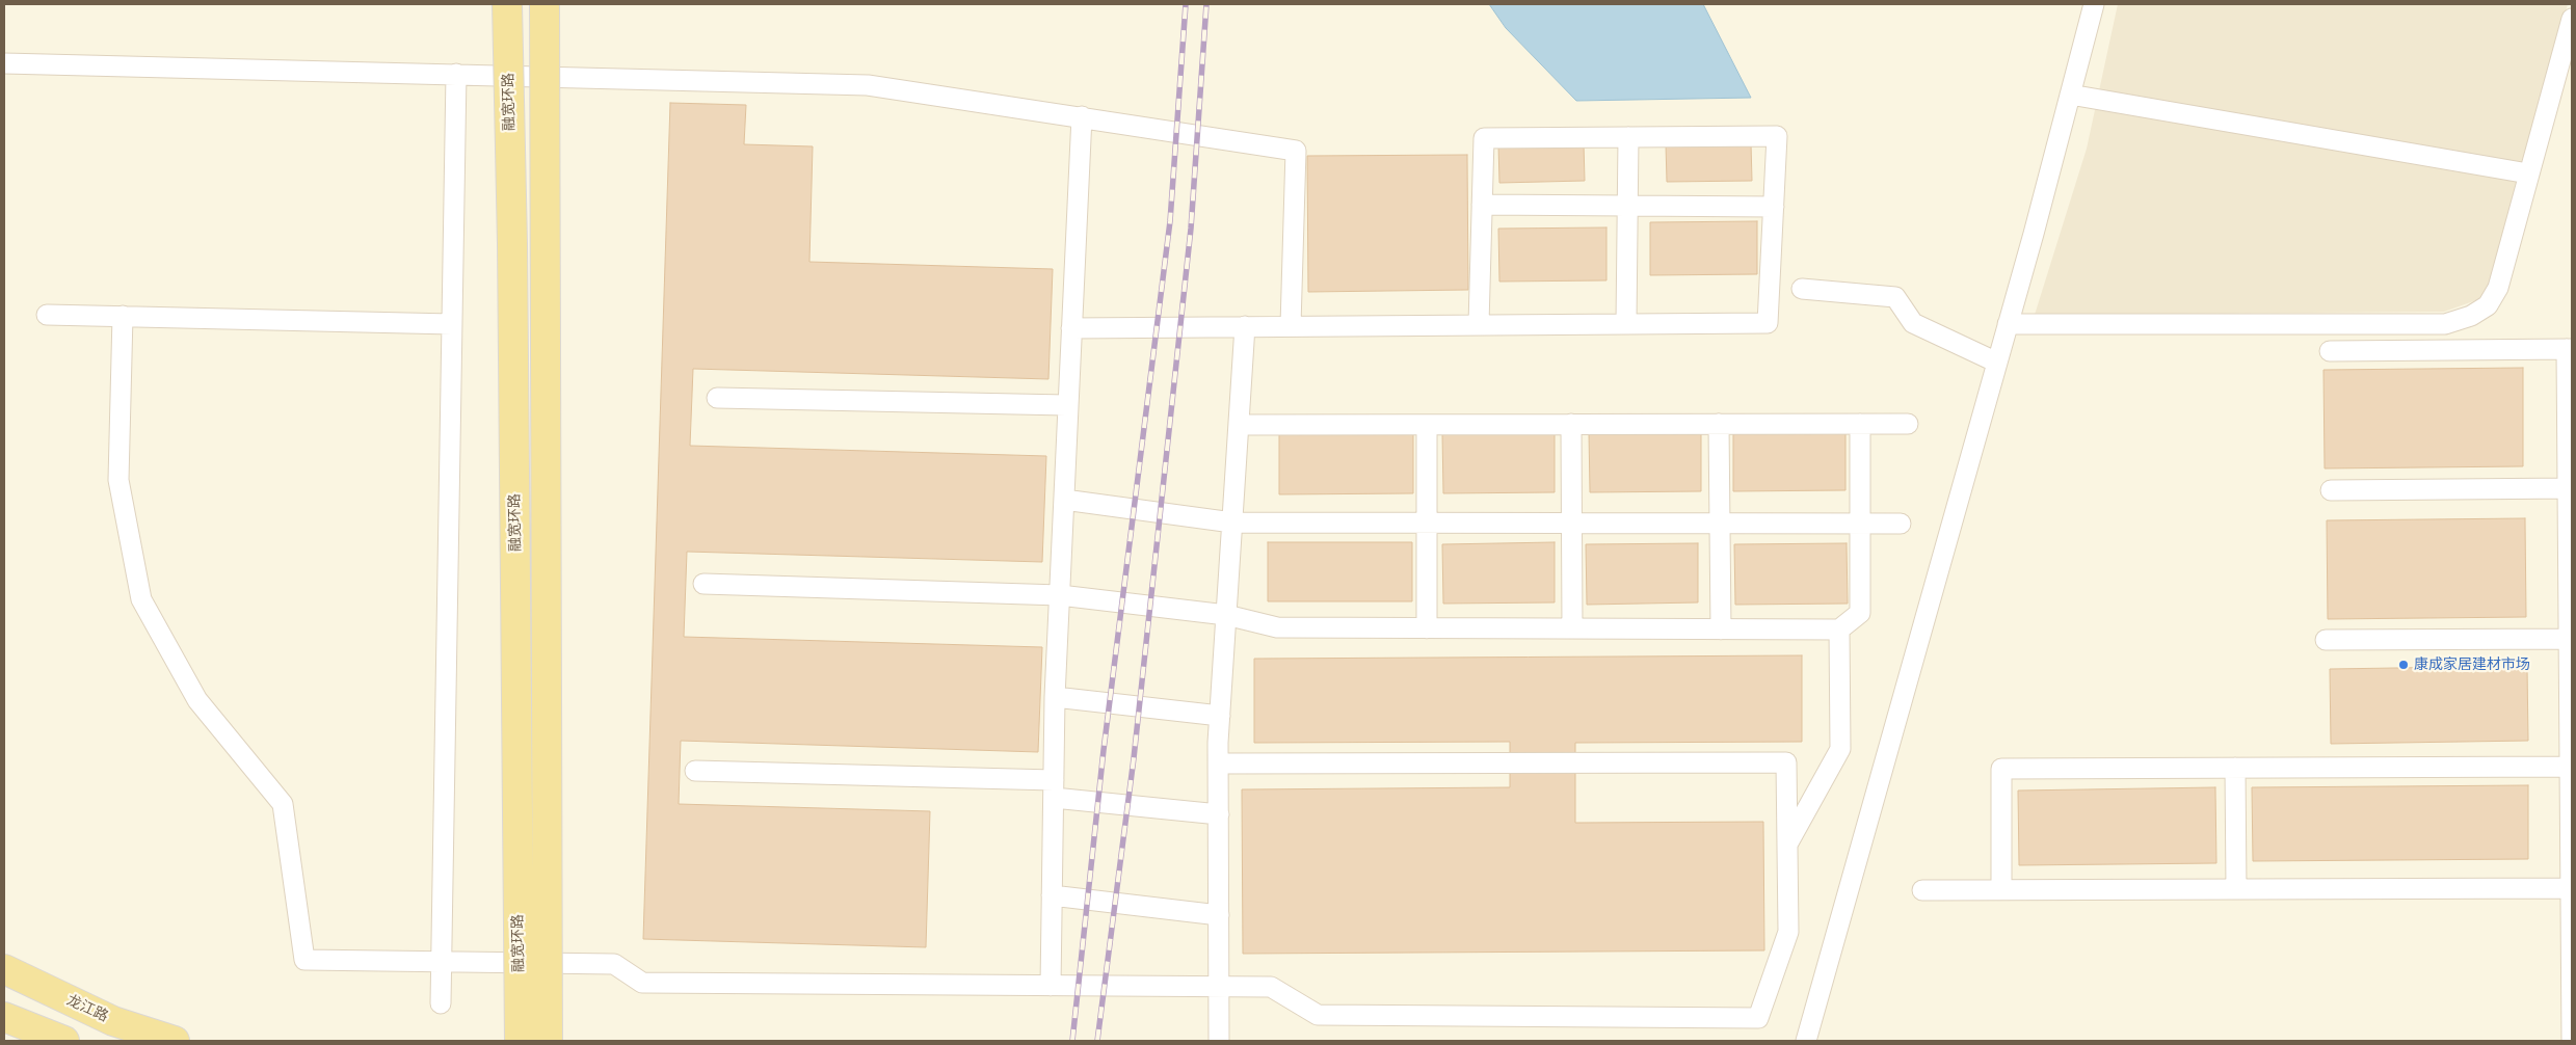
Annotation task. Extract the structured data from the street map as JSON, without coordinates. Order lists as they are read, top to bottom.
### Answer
{
  "streets": {
    "main road": ["融宽环路", "龙江路"]
  },
  "places": ["康成家居建材市场"]
}
